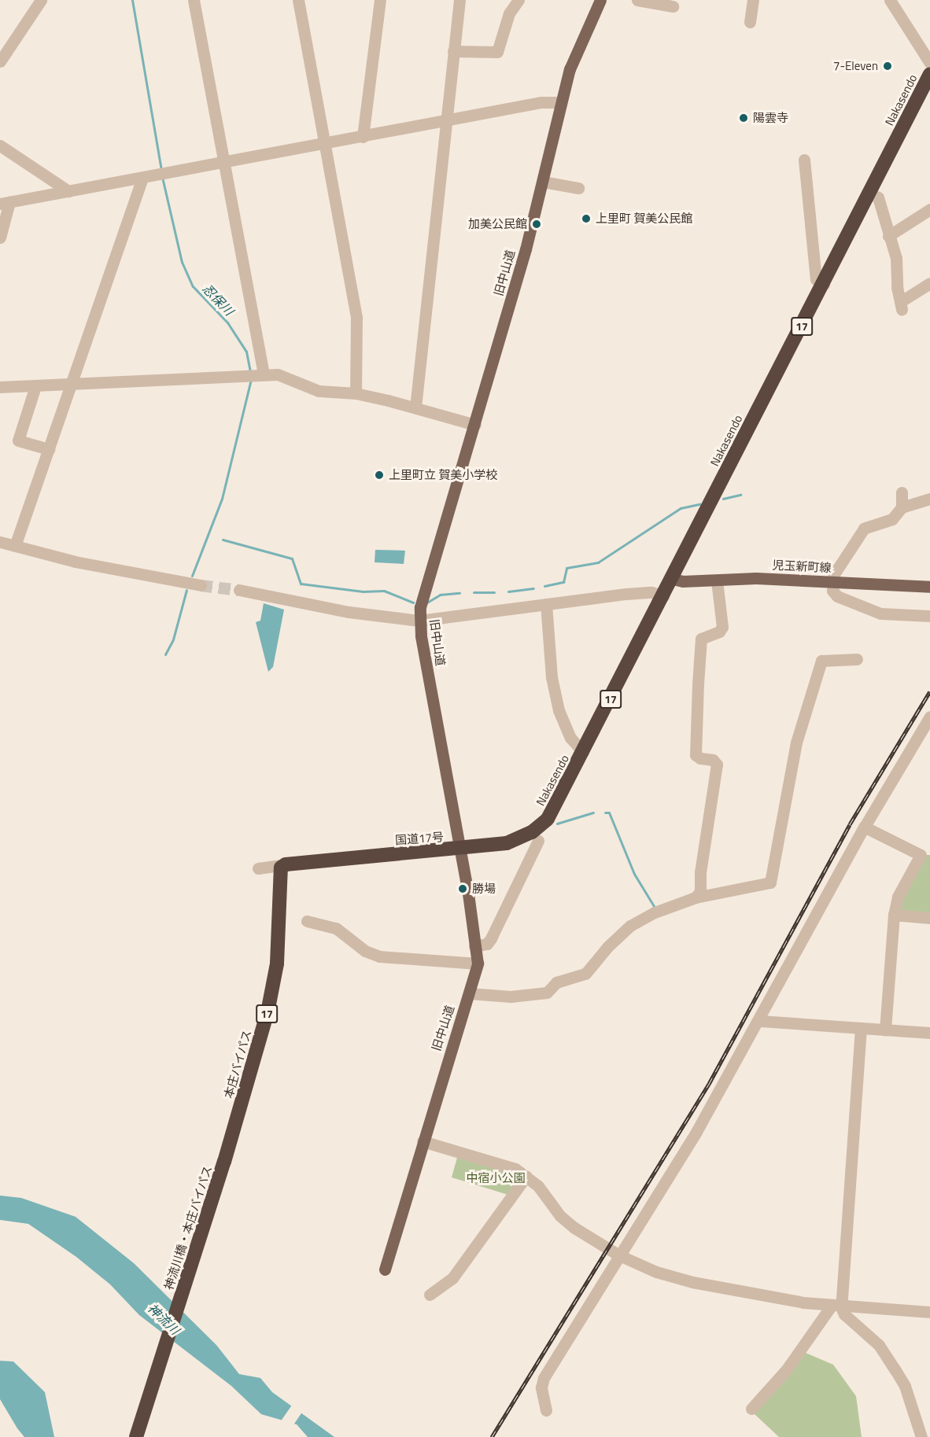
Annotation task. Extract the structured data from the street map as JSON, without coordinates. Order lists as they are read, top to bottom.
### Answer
{
  "streets": {
    "highway": [
      "Nakasendo",
      "17",
      "国道17号",
      "本庄バイパス",
      "神流川橋・本庄バイパス"
    ],
    "main road": ["旧中山道", "児玉新町線"]
  },
  "crossings": [
    ["Nakasendo", "児玉新町線"],
    ["Nakasendo", "国道17号"],
    ["旧中山道", "国道17号"],
    ["国道17号", "本庄バイパス"],
    ["本庄バイパス", "神流川橋・本庄バイパス"]
  ],
  "water": ["忍保川", "神流川"],
  "parks": ["中宿小公園"],
  "places": [
    "7-Eleven",
    "陽雲寺",
    "上里町 賀美公民館",
    "加美公民館",
    "上里町立 賀美小学校",
    "勝場"
  ]
}
